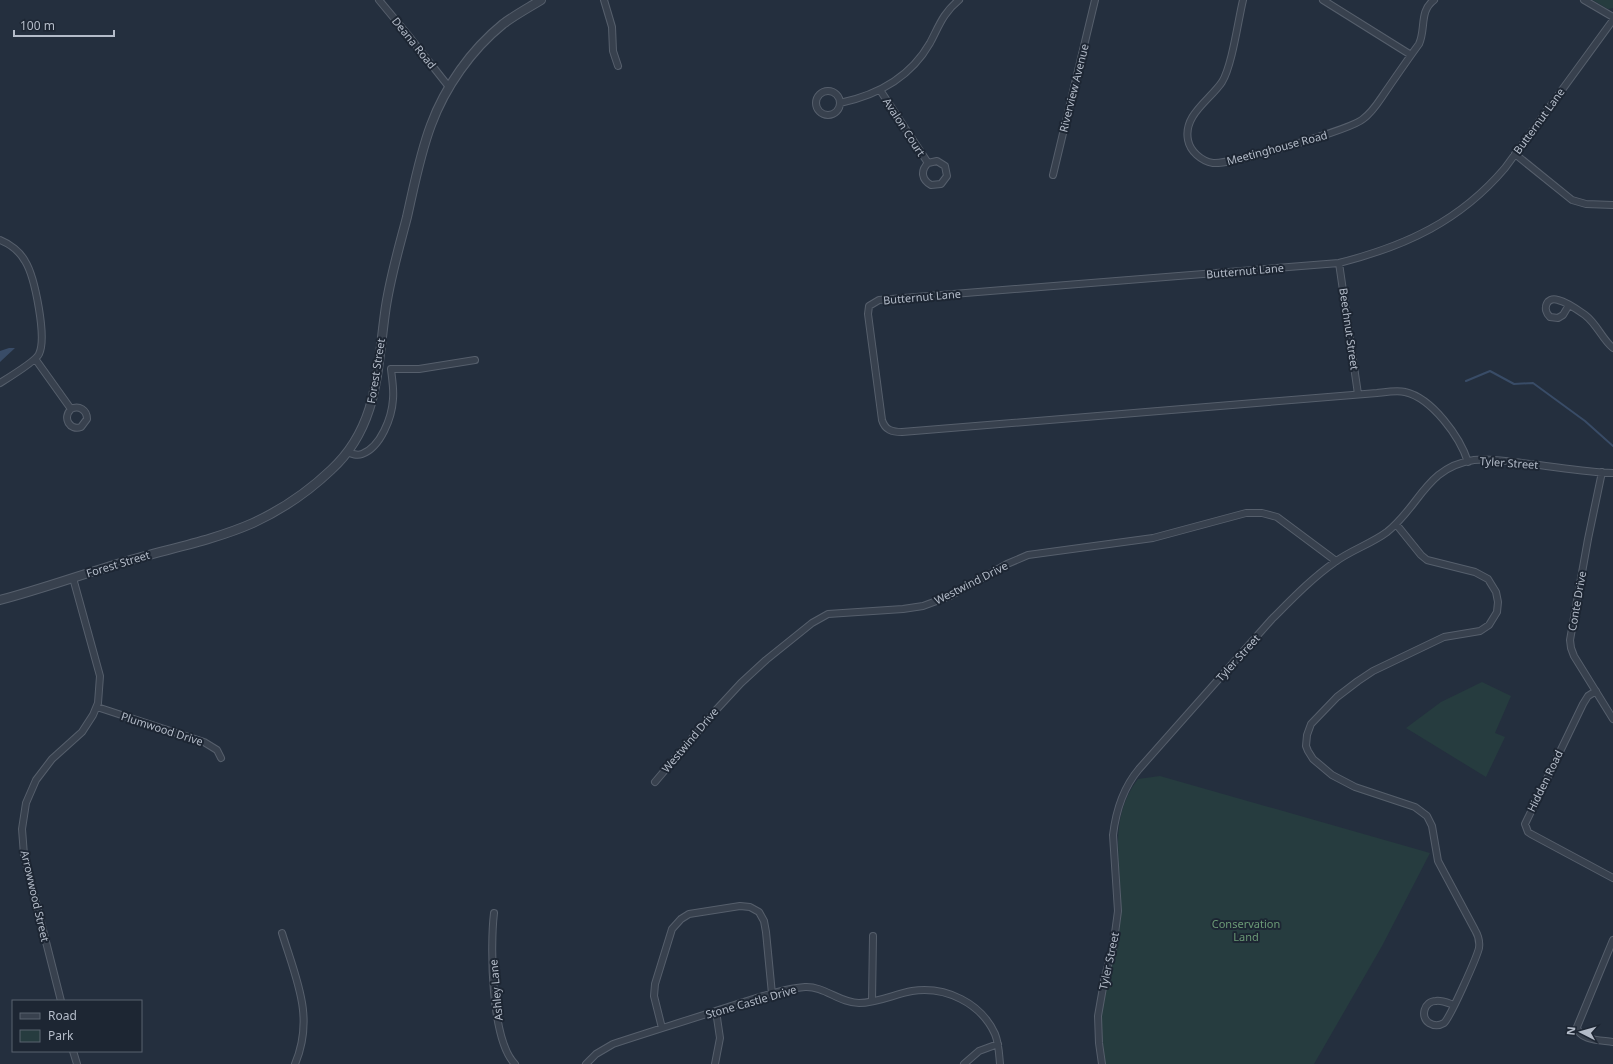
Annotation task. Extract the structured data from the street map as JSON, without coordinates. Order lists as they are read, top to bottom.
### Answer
{
  "streets": {
    "street": [
      "Deana Road",
      "Riverview Avenue",
      "Butternut Lane",
      "Avalon Court",
      "Meetinghouse Road",
      "Beechnut Street",
      "Forest Street",
      "Tyler Street",
      "Westwind Drive",
      "Conte Drive",
      "Plumwood Drive",
      "Hidden Road",
      "Arrowwood Street",
      "Ashley Lane",
      "Stone Castle Drive"
    ]
  },
  "crossings": [
    ["Deana Road", "Forest Street"],
    ["Butternut Lane", "Beechnut Street"],
    ["Butternut Lane", "Tyler Street"],
    ["Forest Street", "Arrowwood Street"],
    ["Tyler Street", "Westwind Drive"],
    ["Tyler Street", "Conte Drive"],
    ["Conte Drive", "Hidden Road"],
    ["Plumwood Drive", "Arrowwood Street"]
  ],
  "parks": ["Conservation Land"],
  "legend": ["Road", "Park"],
  "scale_bar": "100 m",
  "north": "left"
}
